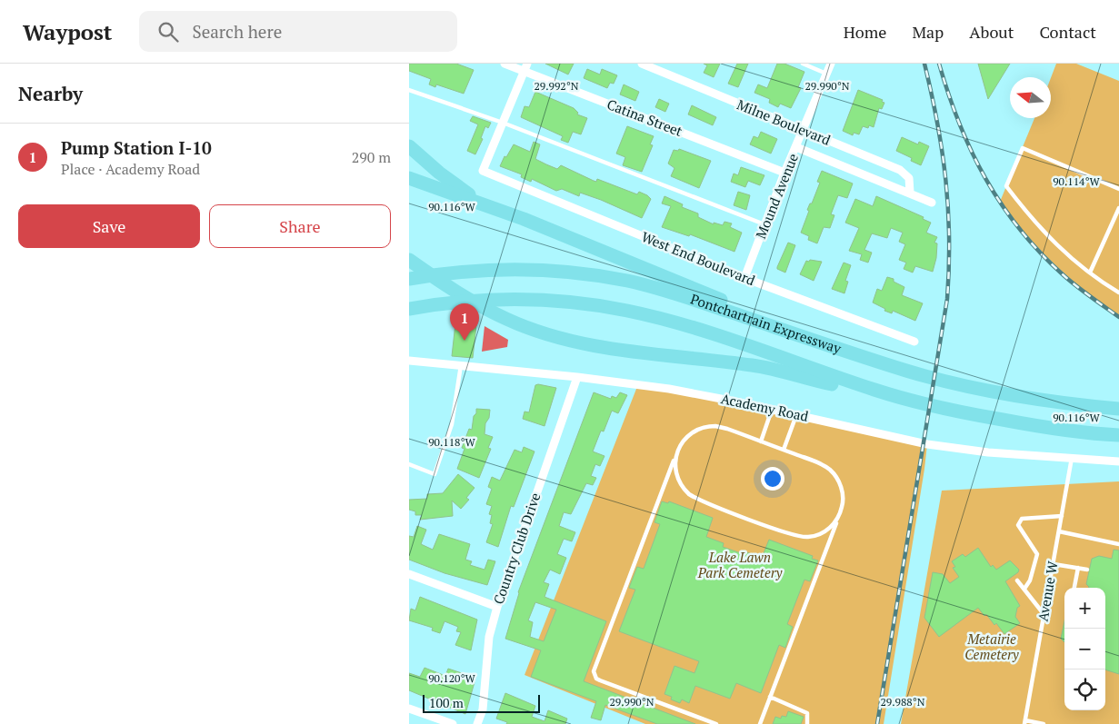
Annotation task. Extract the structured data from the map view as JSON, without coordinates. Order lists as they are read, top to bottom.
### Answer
{
  "streets": {
    "highway": ["Pontchartrain Expressway"],
    "street": [
      "Catina Street",
      "Milne Boulevard",
      "Mound Avenue",
      "West End Boulevard",
      "Academy Road",
      "Country Club Drive"
    ],
    "lane": ["Avenue W"]
  },
  "crossings": [
    ["Catina Street", "Mound Avenue"],
    ["Milne Boulevard", "Mound Avenue"],
    ["Mound Avenue", "West End Boulevard"],
    ["Academy Road", "Country Club Drive"],
    ["Academy Road", "Avenue W"]
  ],
  "parks": ["Lake Lawn Park Cemetery", "Metairie Cemetery"],
  "scale_bar": "100 m",
  "north": "left",
  "page": {
    "header": "Waypost",
    "search": "Search here",
    "nav": [
      "Home",
      "Map",
      "About",
      "Contact"
    ],
    "heading": "Nearby",
    "list": [
      {
        "mark": "1",
        "name": "Pump Station I-10",
        "note": "Place · Academy Road",
        "value": "290 m"
      }
    ],
    "buttons": ["Save", "Share"],
    "pins": "1",
    "map_buttons": ["+", "−"],
    "scale": "100 m"
  },
  "coordinates": [
    "29.992°N",
    "29.990°N",
    "90.114°W",
    "90.116°W",
    "90.118°W",
    "90.120°W",
    "29.988°N"
  ]
}
